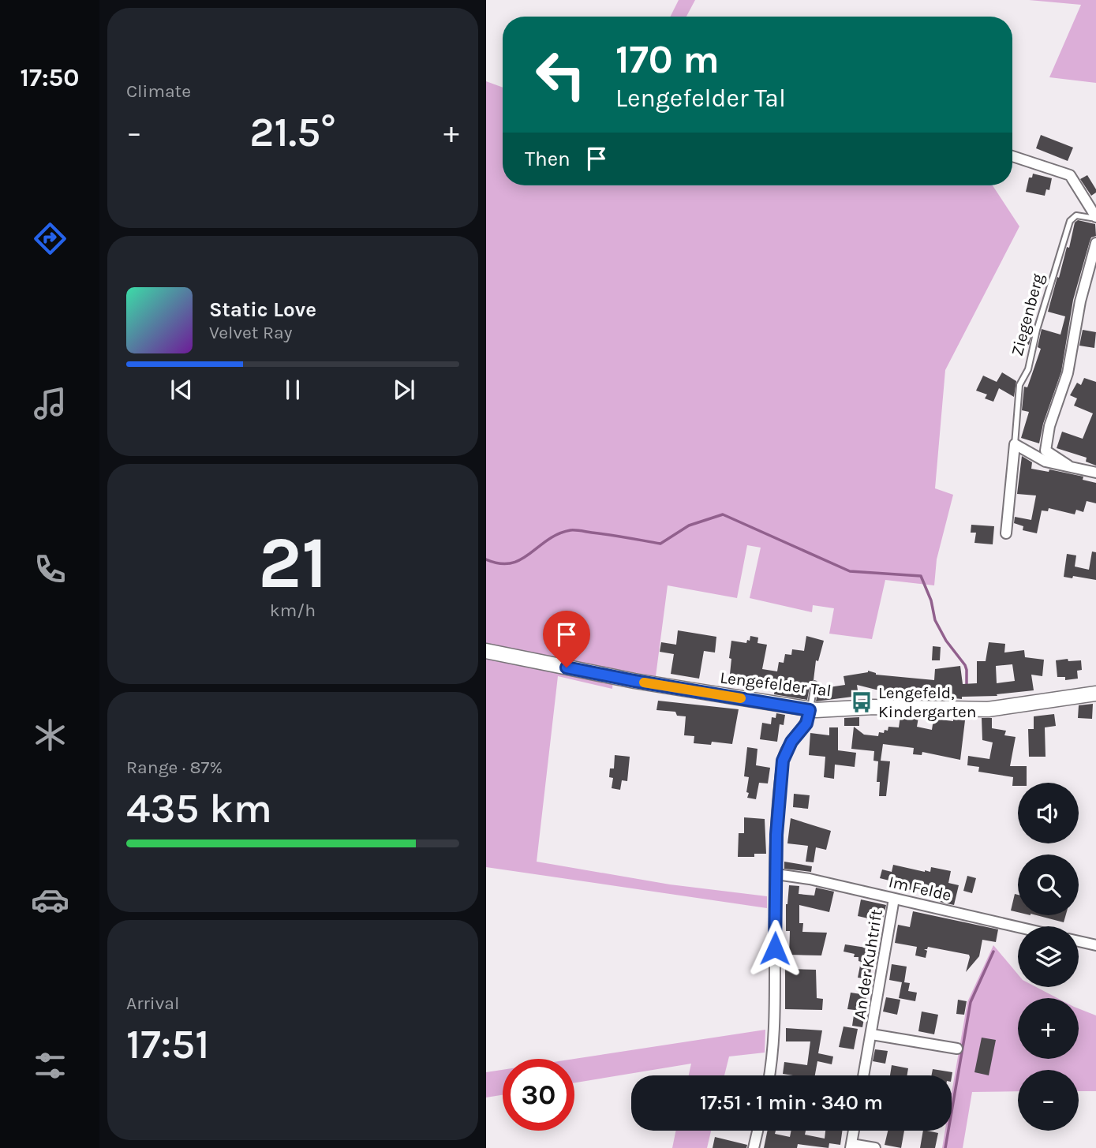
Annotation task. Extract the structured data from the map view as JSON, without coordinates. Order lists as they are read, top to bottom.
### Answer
{
  "streets": {
    "street": [
      "Ziegenberg",
      "Lengefelder Tal",
      "Im Felde",
      "An der Kuhtrift"
    ]
  },
  "crossings": [
    ["Im Felde", "An der Kuhtrift"]
  ],
  "places": {
    "bus stop": ["Lengefeld, Kindergarten"]
  },
  "page": {
    "tabs": "17:50",
    "tile": [
      "Climate",
      ["21", "km/h"],
      ["Range · 87%", "435 km"],
      ["Arrival", "17:51"]
    ],
    "turn": ["170 m", "Lengefelder Tal"],
    "heat": ["−", "21.5°", "+"],
    "then": "Then",
    "song": ["Static Love", "Velvet Ray"],
    "map_buttons": ["+", "−"],
    "limit": "30",
    "trip": "17:51 · 1 min · 340 m"
  }
}
